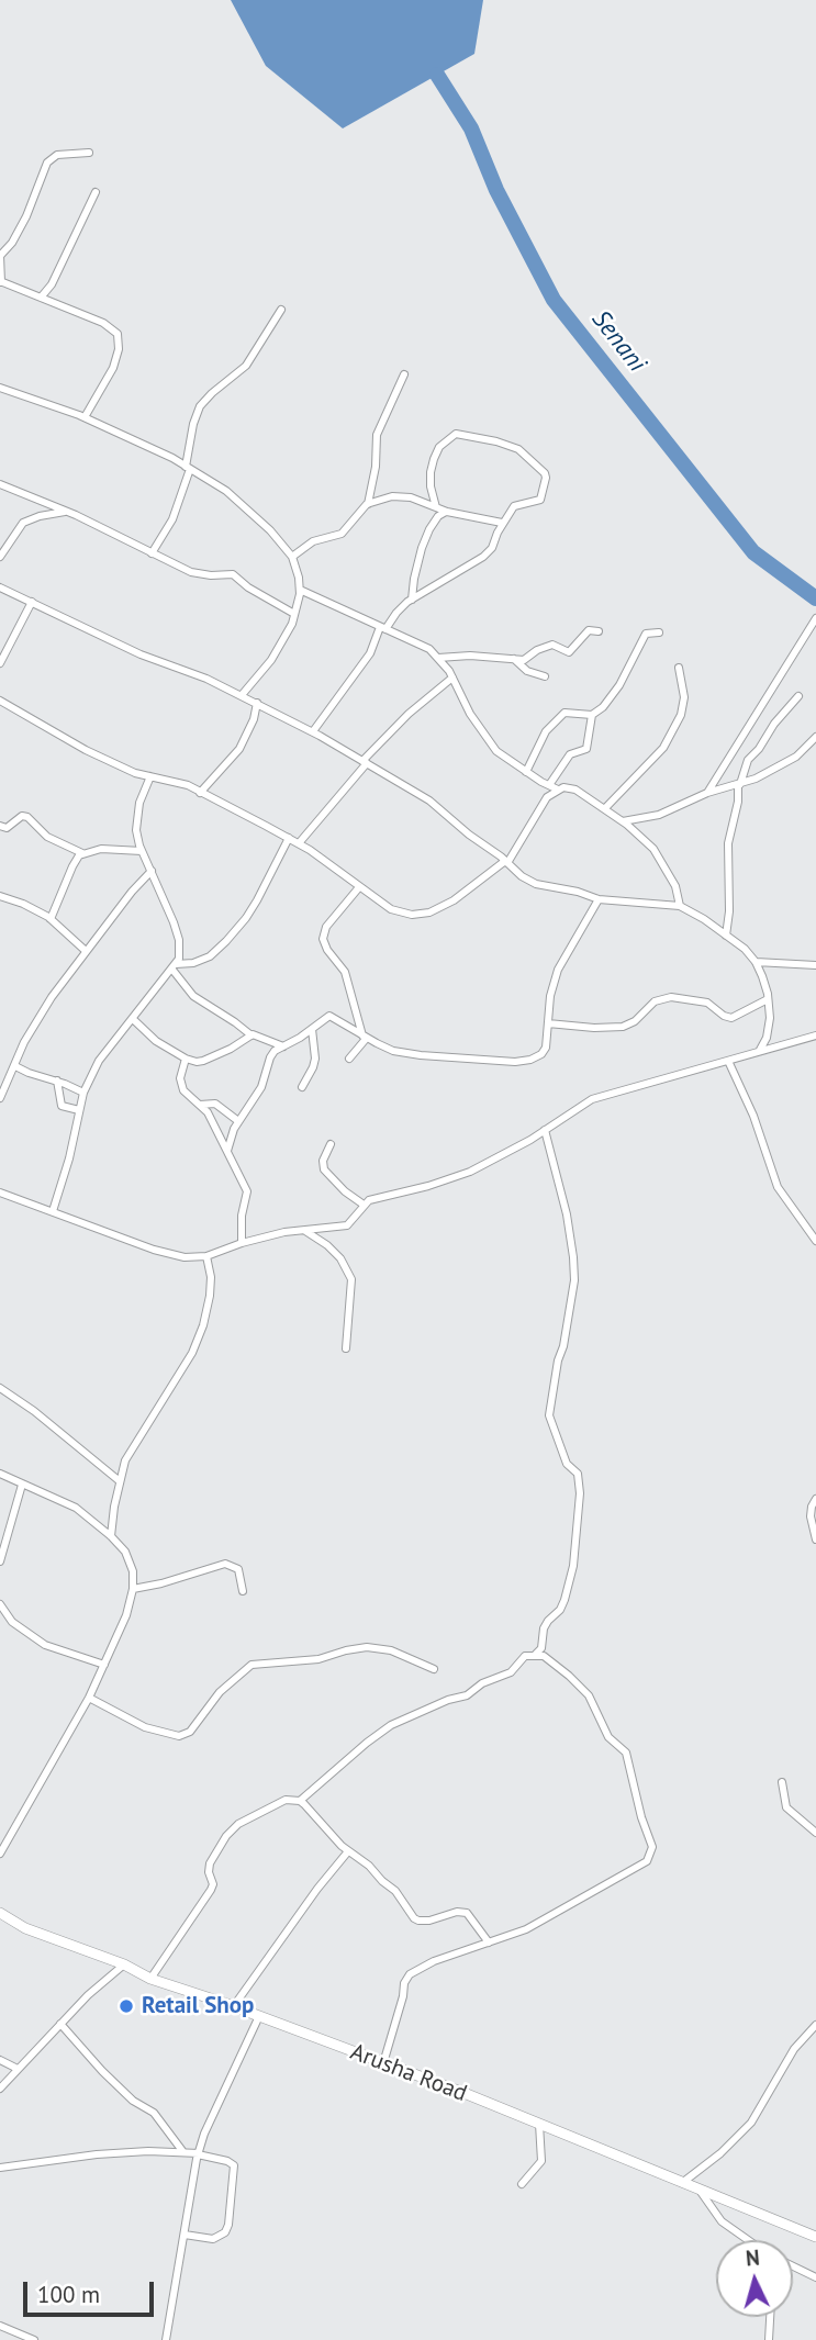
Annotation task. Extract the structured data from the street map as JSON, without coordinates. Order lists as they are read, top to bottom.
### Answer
{
  "streets": {
    "main road": ["Arusha Road"]
  },
  "water": ["Senani"],
  "places": ["Retail Shop"],
  "scale_bar": "100 m",
  "north": "top"
}
